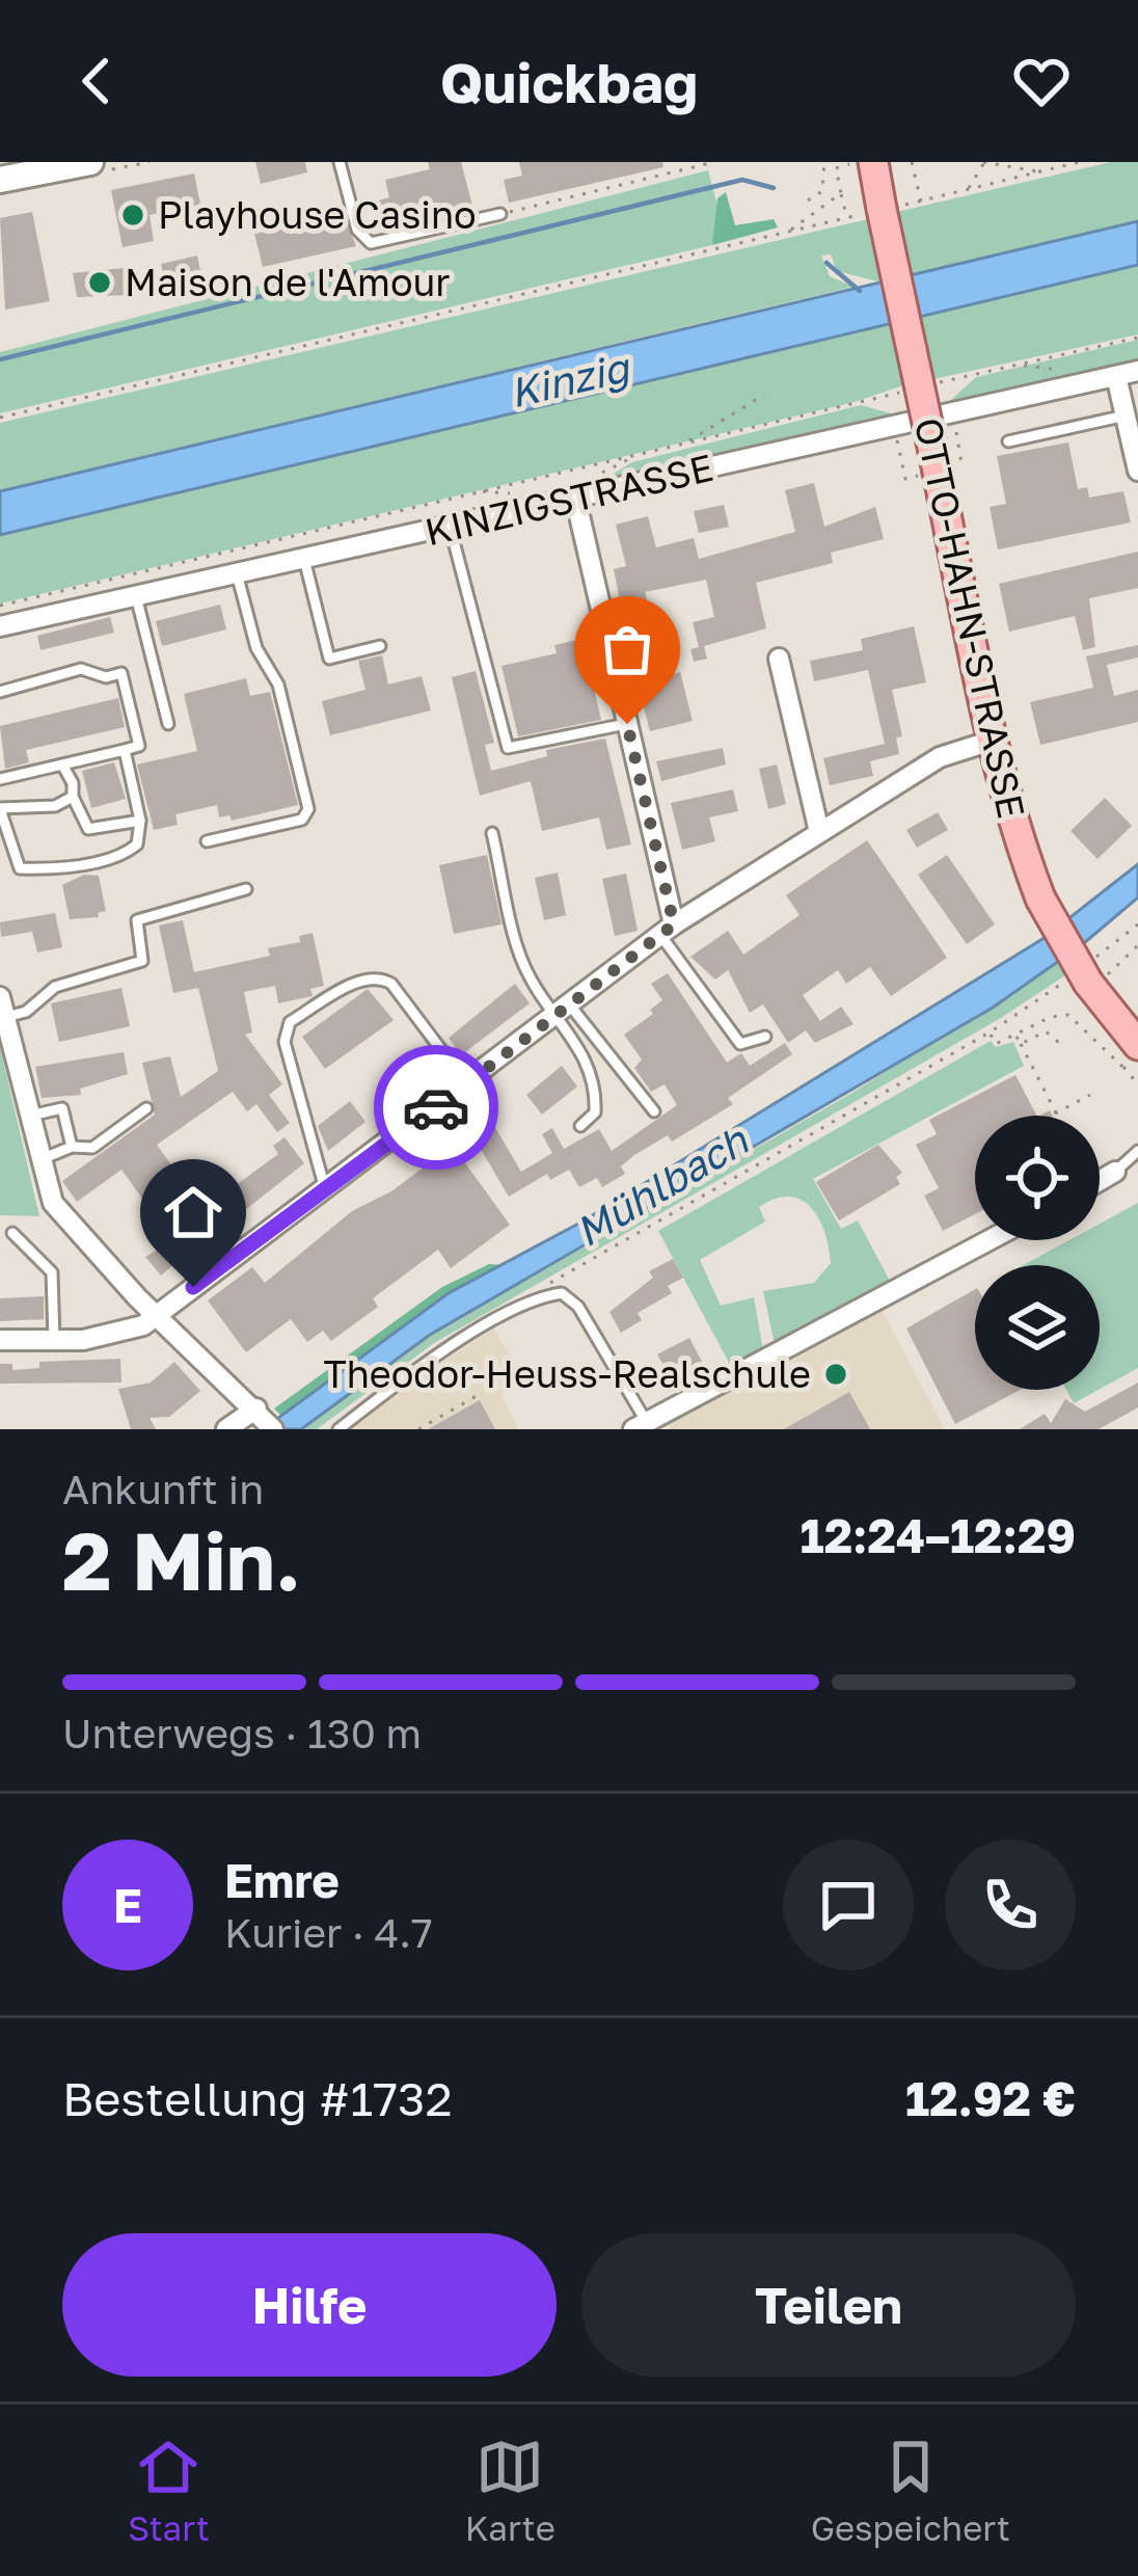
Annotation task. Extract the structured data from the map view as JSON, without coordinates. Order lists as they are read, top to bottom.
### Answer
{
  "streets": {
    "main road": ["OTTO-HAHN-STRASSE"],
    "street": ["KINZIGSTRASSE"]
  },
  "water": ["Kinzig", "Mühlbach"],
  "places": ["Playhouse Casino", "Maison de l'Amour", "Theodor-Heuss-Realschule"],
  "page": {
    "header": "Quickbag",
    "heading": ["2 Min.", "Ankunft in", "12:24–12:29"],
    "panel": [
      "Emre",
      "Kurier · 4.7",
      "Bestellung #1732",
      "12.92 €"
    ],
    "bar": "Unterwegs · 130 m",
    "round": "E",
    "buttons": ["Hilfe", "Teilen"],
    "tabs": ["Start", "Karte", "Gespeichert"]
  }
}
